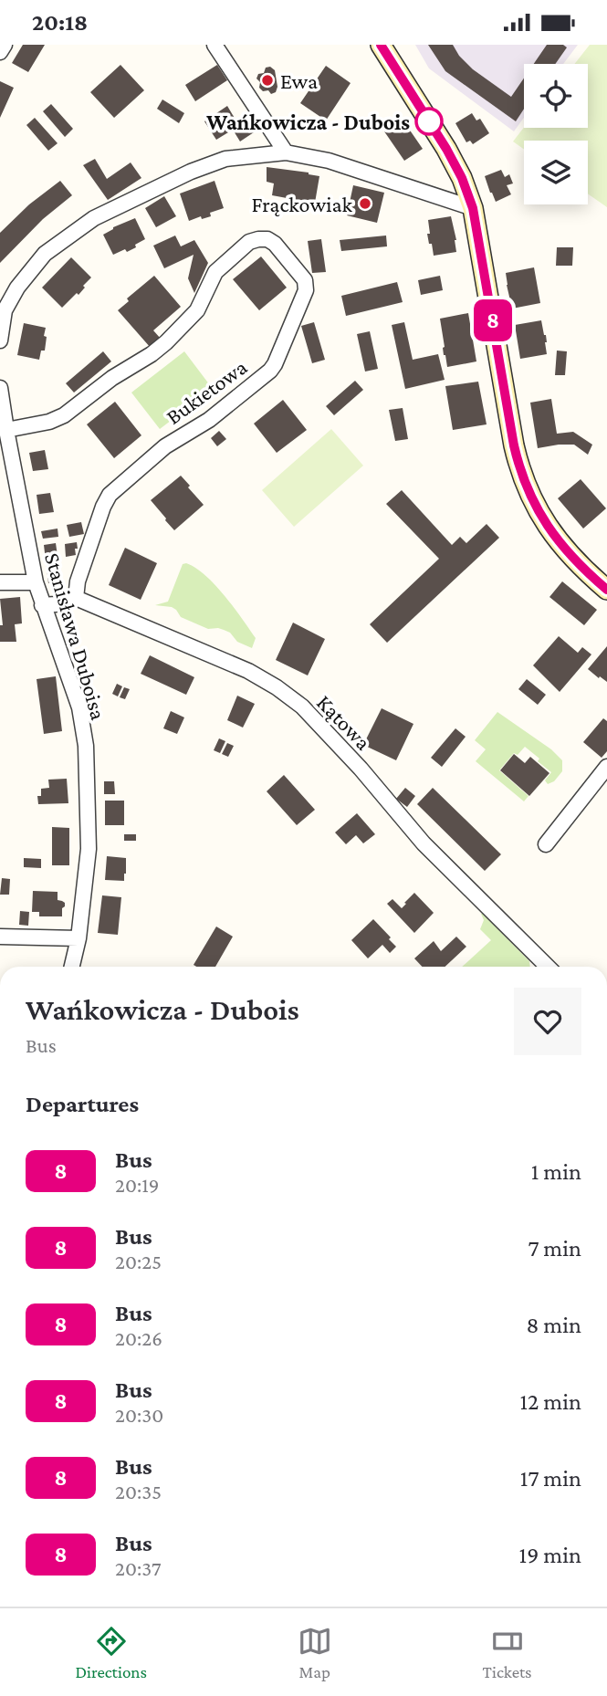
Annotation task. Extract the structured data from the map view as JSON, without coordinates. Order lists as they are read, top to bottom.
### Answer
{
  "streets": {
    "street": ["Bukietowa", "Stanisława Duboisa", "Kątowa"]
  },
  "crossings": [
    ["Bukietowa", "Stanisława Duboisa"],
    ["Bukietowa", "Kątowa"]
  ],
  "places": ["Ewa", "Wańkowicza - Dubois", "Frąckowiak"],
  "lines": ["bus line 8"],
  "page": {
    "status": "20:18",
    "on_map": "8",
    "heading": [
      ["Wańkowicza - Dubois", "Bus"],
      "Departures"
    ],
    "list": [
      {
        "mark": "8",
        "name": "Bus",
        "note": "20:19",
        "value": "1 min"
      },
      {
        "mark": "8",
        "name": "Bus",
        "note": "20:25",
        "value": "7 min"
      },
      {
        "mark": "8",
        "name": "Bus",
        "note": "20:26",
        "value": "8 min"
      },
      {
        "mark": "8",
        "name": "Bus",
        "note": "20:30",
        "value": "12 min"
      },
      {
        "mark": "8",
        "name": "Bus",
        "note": "20:35",
        "value": "17 min"
      },
      {
        "mark": "8",
        "name": "Bus",
        "note": "20:37",
        "value": "19 min"
      }
    ],
    "tabs": ["Directions", "Map", "Tickets"]
  }
}
